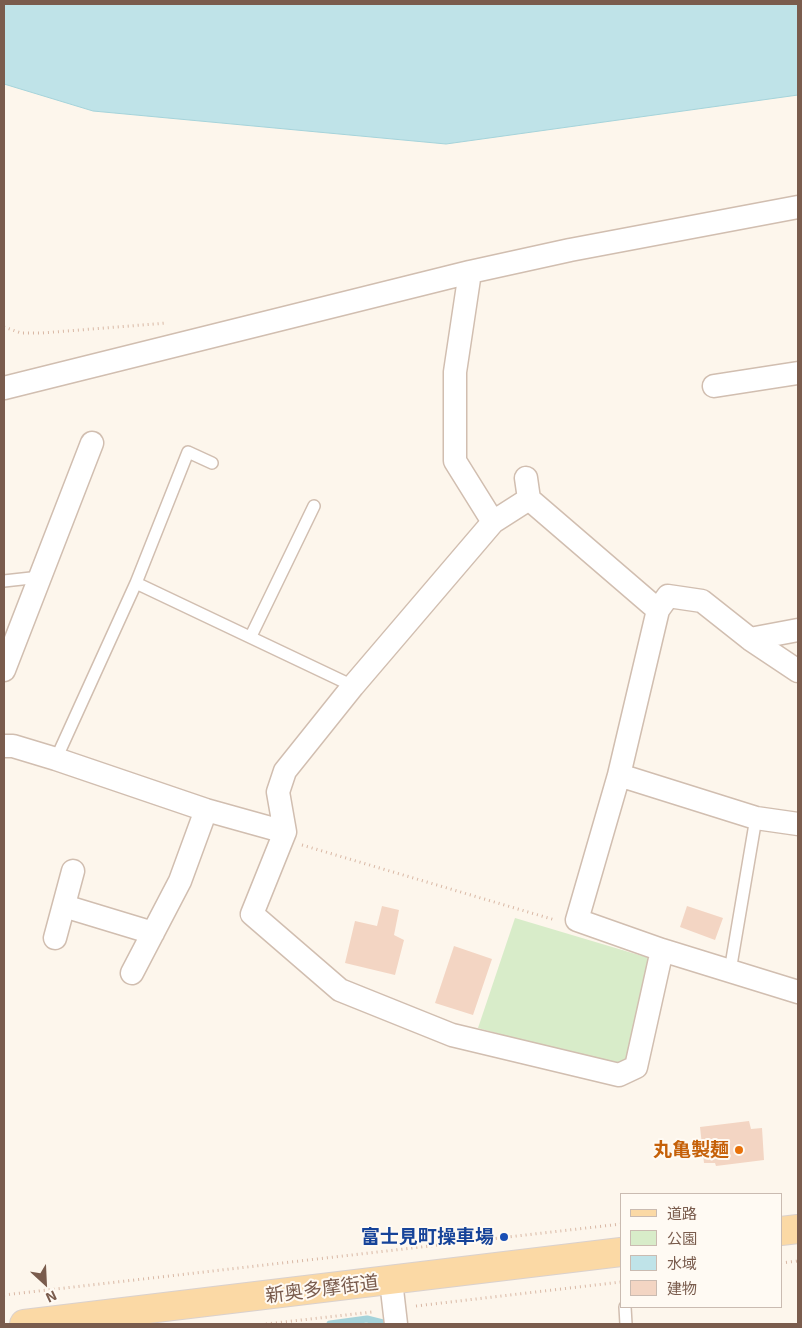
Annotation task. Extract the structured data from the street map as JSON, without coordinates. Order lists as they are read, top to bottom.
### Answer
{
  "streets": {
    "main road": ["新奥多摩街道"]
  },
  "places": ["丸亀製麺", "富士見町操車場"],
  "legend": [
    "道路",
    "公園",
    "水域",
    "建物"
  ],
  "north": "bottom right"
}
